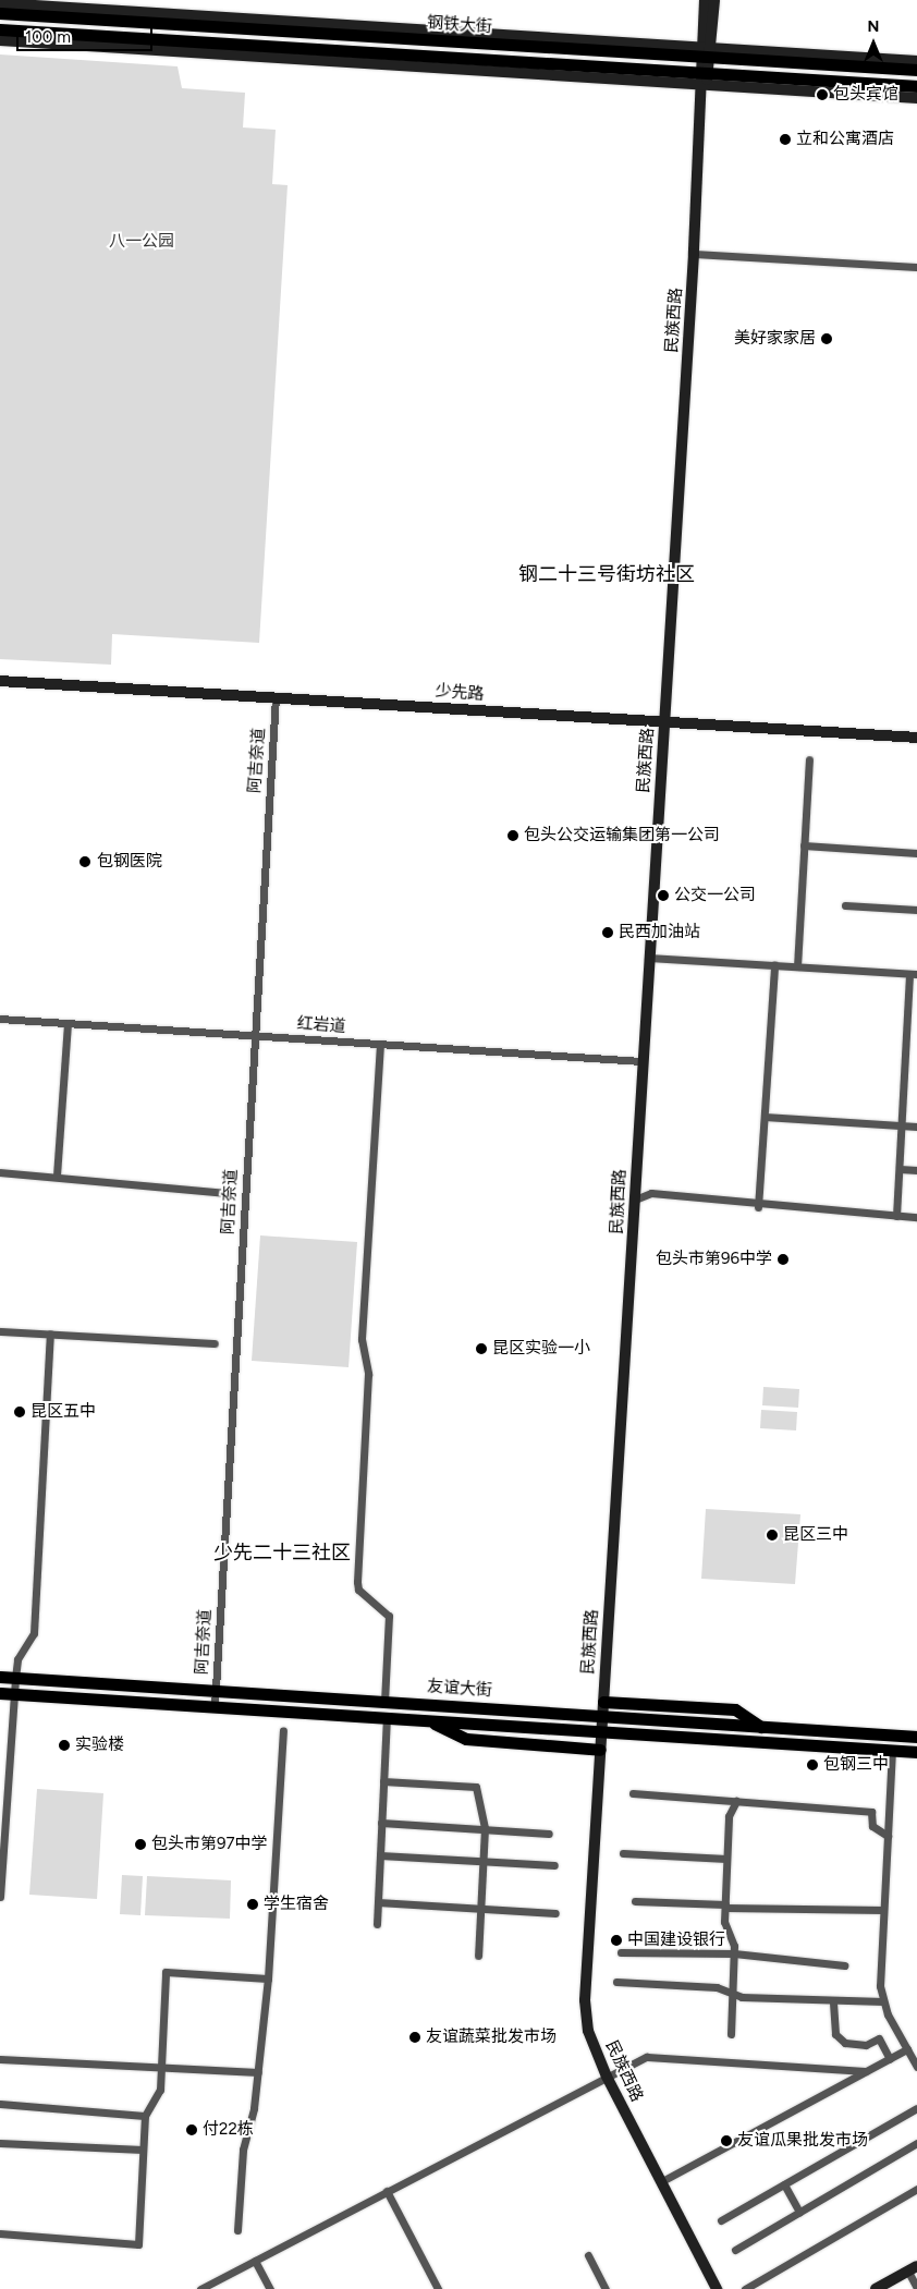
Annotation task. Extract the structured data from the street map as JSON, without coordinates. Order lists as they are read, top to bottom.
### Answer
{
  "streets": {
    "main road": [
      "钢铁大街",
      "民族西路",
      "少先路",
      "友谊大街"
    ],
    "street": ["阿吉奈道", "红岩道"]
  },
  "crossings": [
    ["钢铁大街", "民族西路"],
    ["民族西路", "少先路"],
    ["民族西路", "红岩道"],
    ["民族西路", "友谊大街"],
    ["少先路", "阿吉奈道"],
    ["阿吉奈道", "红岩道"],
    ["阿吉奈道", "友谊大街"]
  ],
  "districts": ["钢二十三号街坊社区", "少先二十三社区"],
  "parks": ["八一公园"],
  "places": [
    "包头宾馆",
    "立和公寓酒店",
    "美好家家居",
    "包头公交运输集团第一公司",
    "包钢医院",
    "公交一公司",
    "民西加油站",
    "包头市第96中学",
    "昆区实验一小",
    "昆区五中",
    "昆区三中",
    "实验楼",
    "包钢三中",
    "包头市第97中学",
    "学生宿舍",
    "中国建设银行",
    "友谊蔬菜批发市场",
    "付22栋",
    "友谊瓜果批发市场"
  ],
  "scale_bar": "100 m",
  "north": "top"
}
